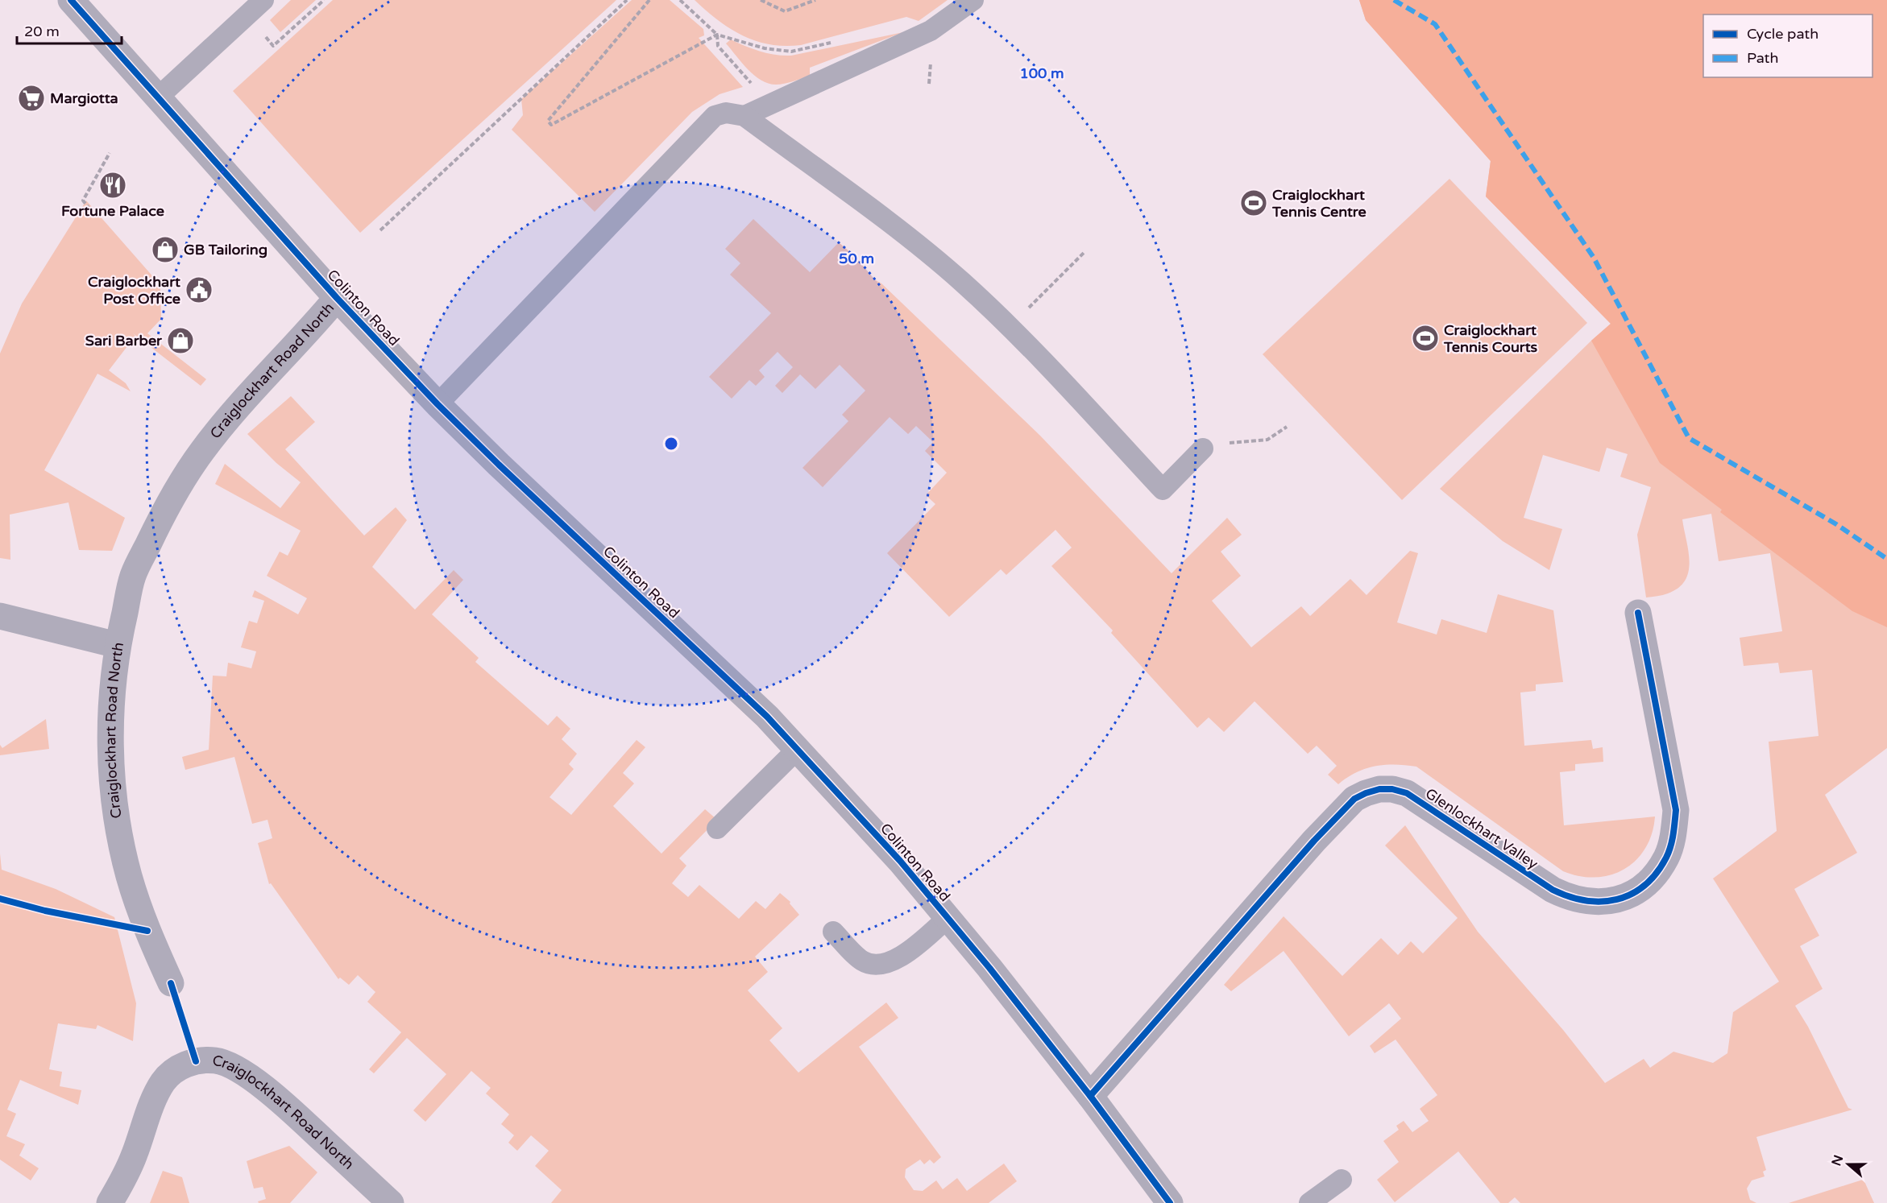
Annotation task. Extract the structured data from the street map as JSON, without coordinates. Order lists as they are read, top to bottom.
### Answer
{
  "streets": {
    "street": ["Colinton Road", "Craiglockhart Road North", "Glenlockhart Valley"]
  },
  "crossings": [
    ["Colinton Road", "Craiglockhart Road North"],
    ["Colinton Road", "Glenlockhart Valley"]
  ],
  "places": {
    "supermarket": ["Margiotta"],
    "restaurant": ["Fortune Palace"],
    "sports": ["Craiglockhart Tennis Centre", "Craiglockhart Tennis Courts"],
    "shop": ["GB Tailoring", "Sari Barber"],
    "public building": ["Craiglockhart Post Office"]
  },
  "legend": ["Cycle path", "Path"],
  "scale_bar": "20 m",
  "north": "left",
  "rings": ["100 m", "50 m"]
}
